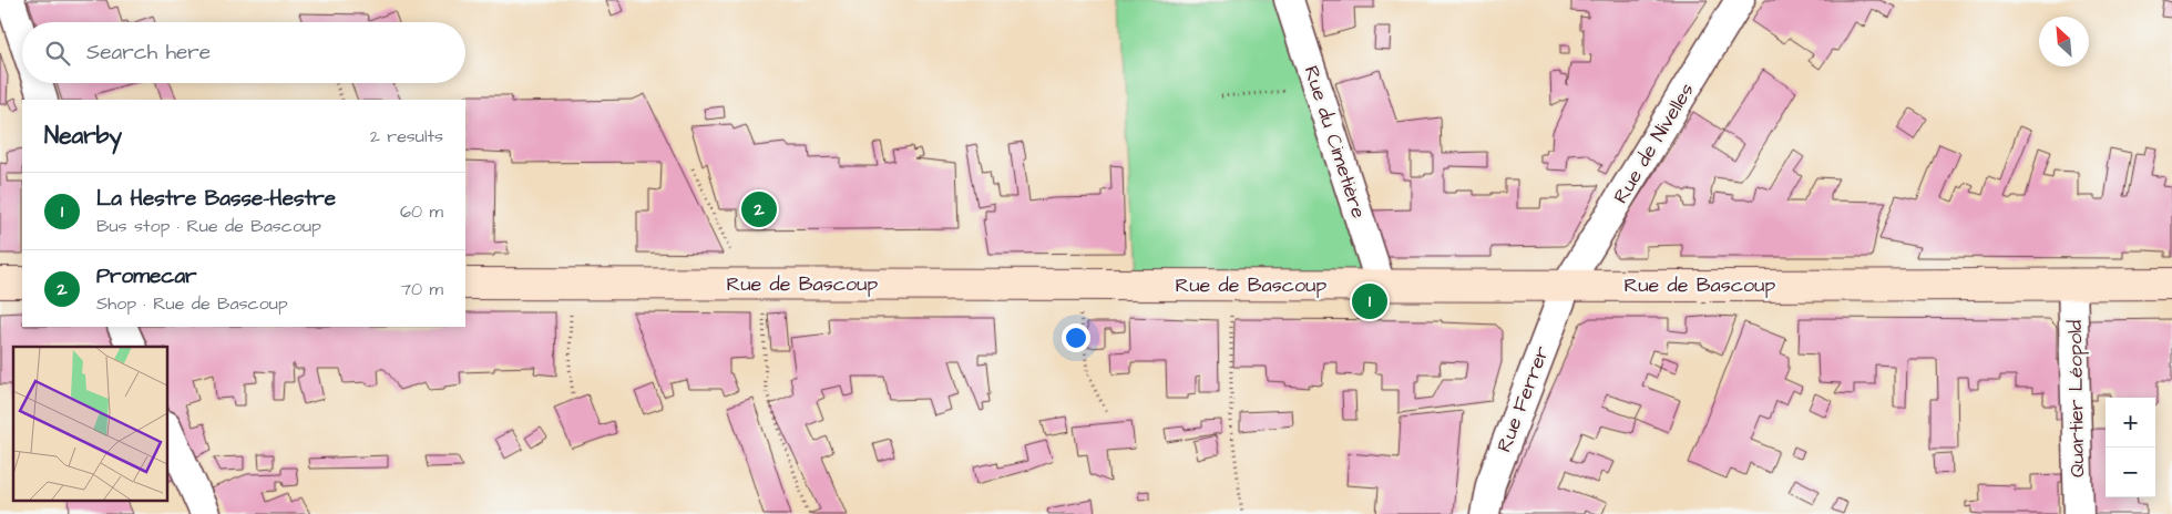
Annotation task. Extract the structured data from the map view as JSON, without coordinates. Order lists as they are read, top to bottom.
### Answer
{
  "streets": {
    "main road": ["Rue de Bascoup"],
    "street": [
      "Rue du Cimetière",
      "Rue de Nivelles",
      "Rue Ferrer",
      "Quartier Léopold"
    ]
  },
  "crossings": [
    ["Rue du Cimetière", "Rue de Bascoup"],
    ["Rue de Nivelles", "Rue de Bascoup"],
    ["Rue de Nivelles", "Rue Ferrer"],
    ["Rue de Bascoup", "Rue Ferrer"],
    ["Rue de Bascoup", "Quartier Léopold"]
  ],
  "north": "top left",
  "page": {
    "search": "Search here",
    "heading": ["Nearby", "2 results"],
    "list": [
      {
        "mark": "1",
        "name": "La Hestre Basse-Hestre",
        "note": "Bus stop · Rue de Bascoup",
        "value": "60 m"
      },
      {
        "mark": "2",
        "name": "Promecar",
        "note": "Shop · Rue de Bascoup",
        "value": "70 m"
      }
    ],
    "pins": ["2", "1"],
    "map_buttons": ["+", "−"]
  }
}
